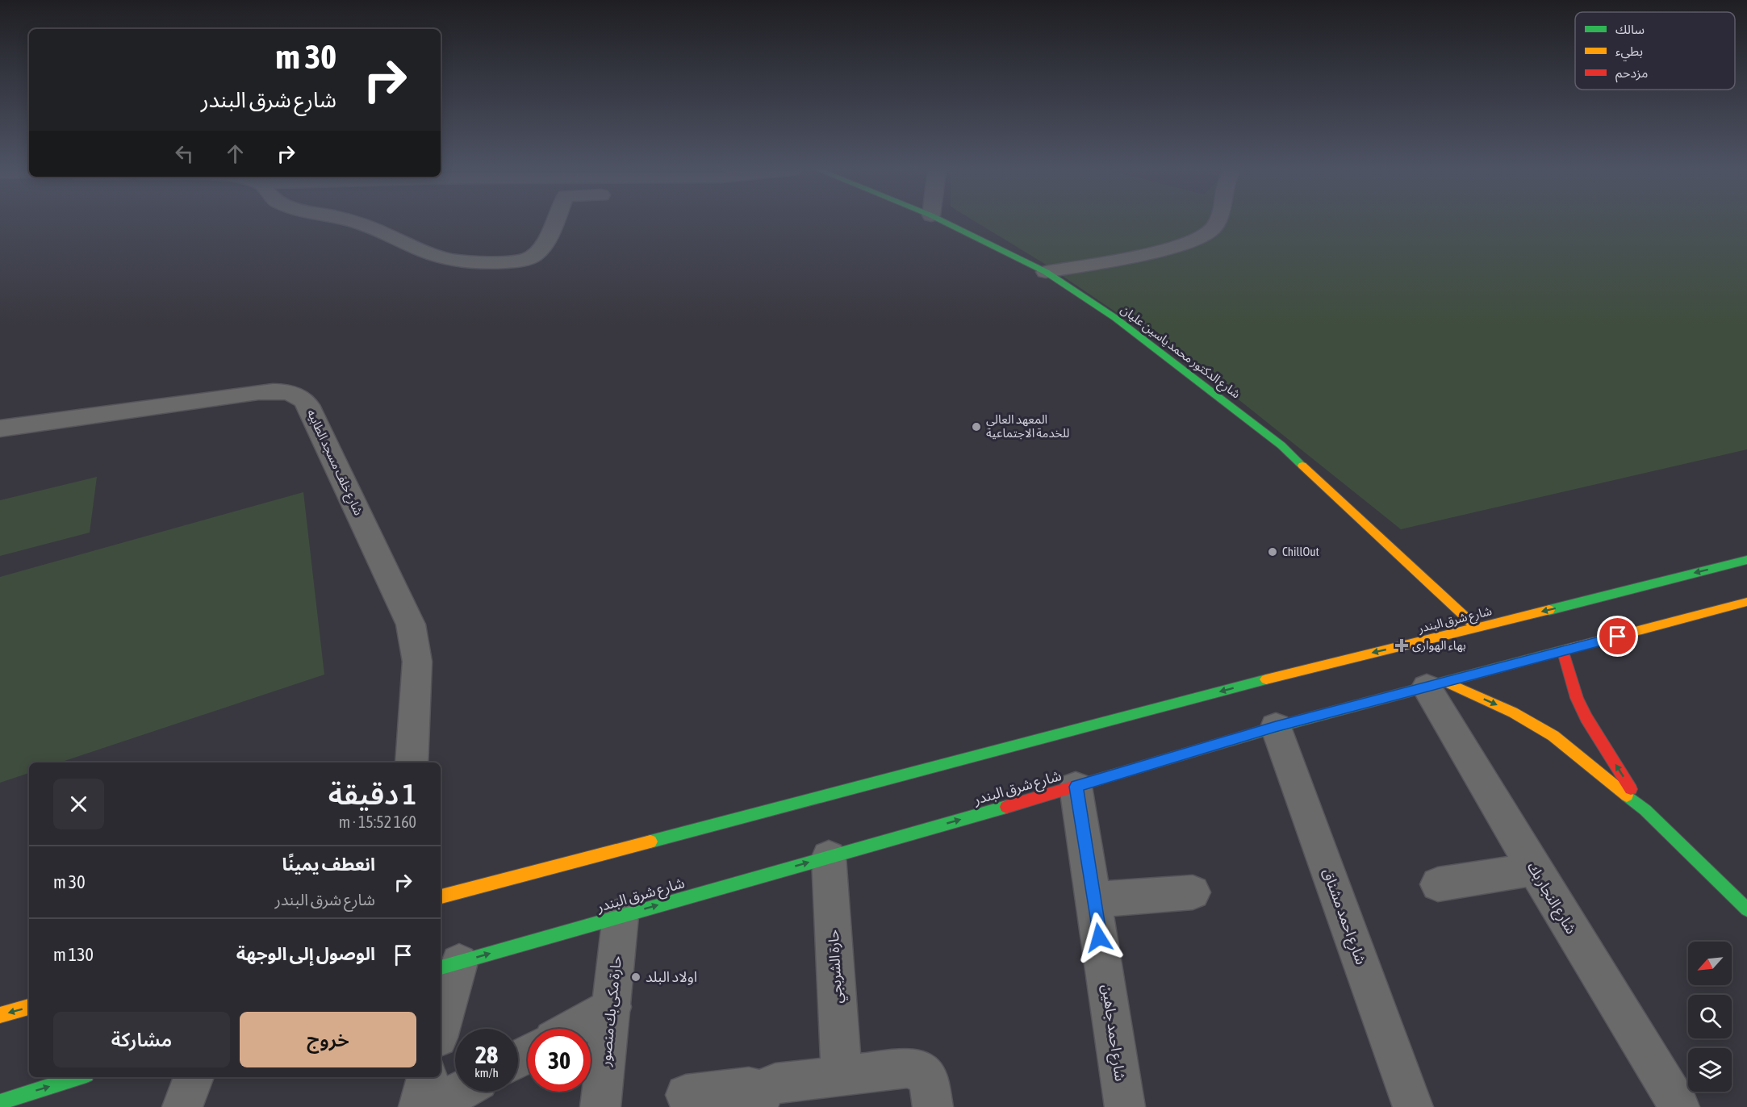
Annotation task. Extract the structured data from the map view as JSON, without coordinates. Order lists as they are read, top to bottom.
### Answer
{
  "streets": {
    "main road": ["شارع الدكتور محمد ياسين عليان", "شارع شرق البندر"],
    "street": [
      "شارع خلف مسجد الطابيه",
      "شارع النجار بك",
      "شارع احمد مشناق",
      "حارة الشربجي",
      "حارة مكى بك منصور",
      "شارع احمد جاهين"
    ]
  },
  "crossings": [
    ["شارع الدكتور محمد ياسين عليان", "شارع شرق البندر"],
    ["شارع شرق البندر", "شارع النجار بك"],
    ["شارع شرق البندر", "شارع احمد مشناق"],
    ["شارع شرق البندر", "حارة الشربجي"],
    ["شارع شرق البندر", "حارة مكى بك منصور"],
    ["شارع شرق البندر", "شارع احمد جاهين"]
  ],
  "places": {
    "other": ["المعهد العالى للخدمة الاجتماعية", "ChillOut", "اولاد البلد"],
    "health": ["بهاء الهوارى"]
  },
  "legend": ["سالك", "بطيء", "مزدحم"],
  "north": "bottom left",
  "page": {
    "turn": ["30 m", "شارع شرق البندر"],
    "heading": ["1 دقيقة", "160 m · 15:52"],
    "list": [
      {
        "name": "انعطف يمينًا",
        "note": "شارع شرق البندر",
        "value": "30 m"
      },
      {
        "name": "الوصول إلى الوجهة",
        "value": "130 m"
      }
    ],
    "buttons": ["خروج", "مشاركة"],
    "speed": "28 km/h",
    "limit": "30"
  }
}
